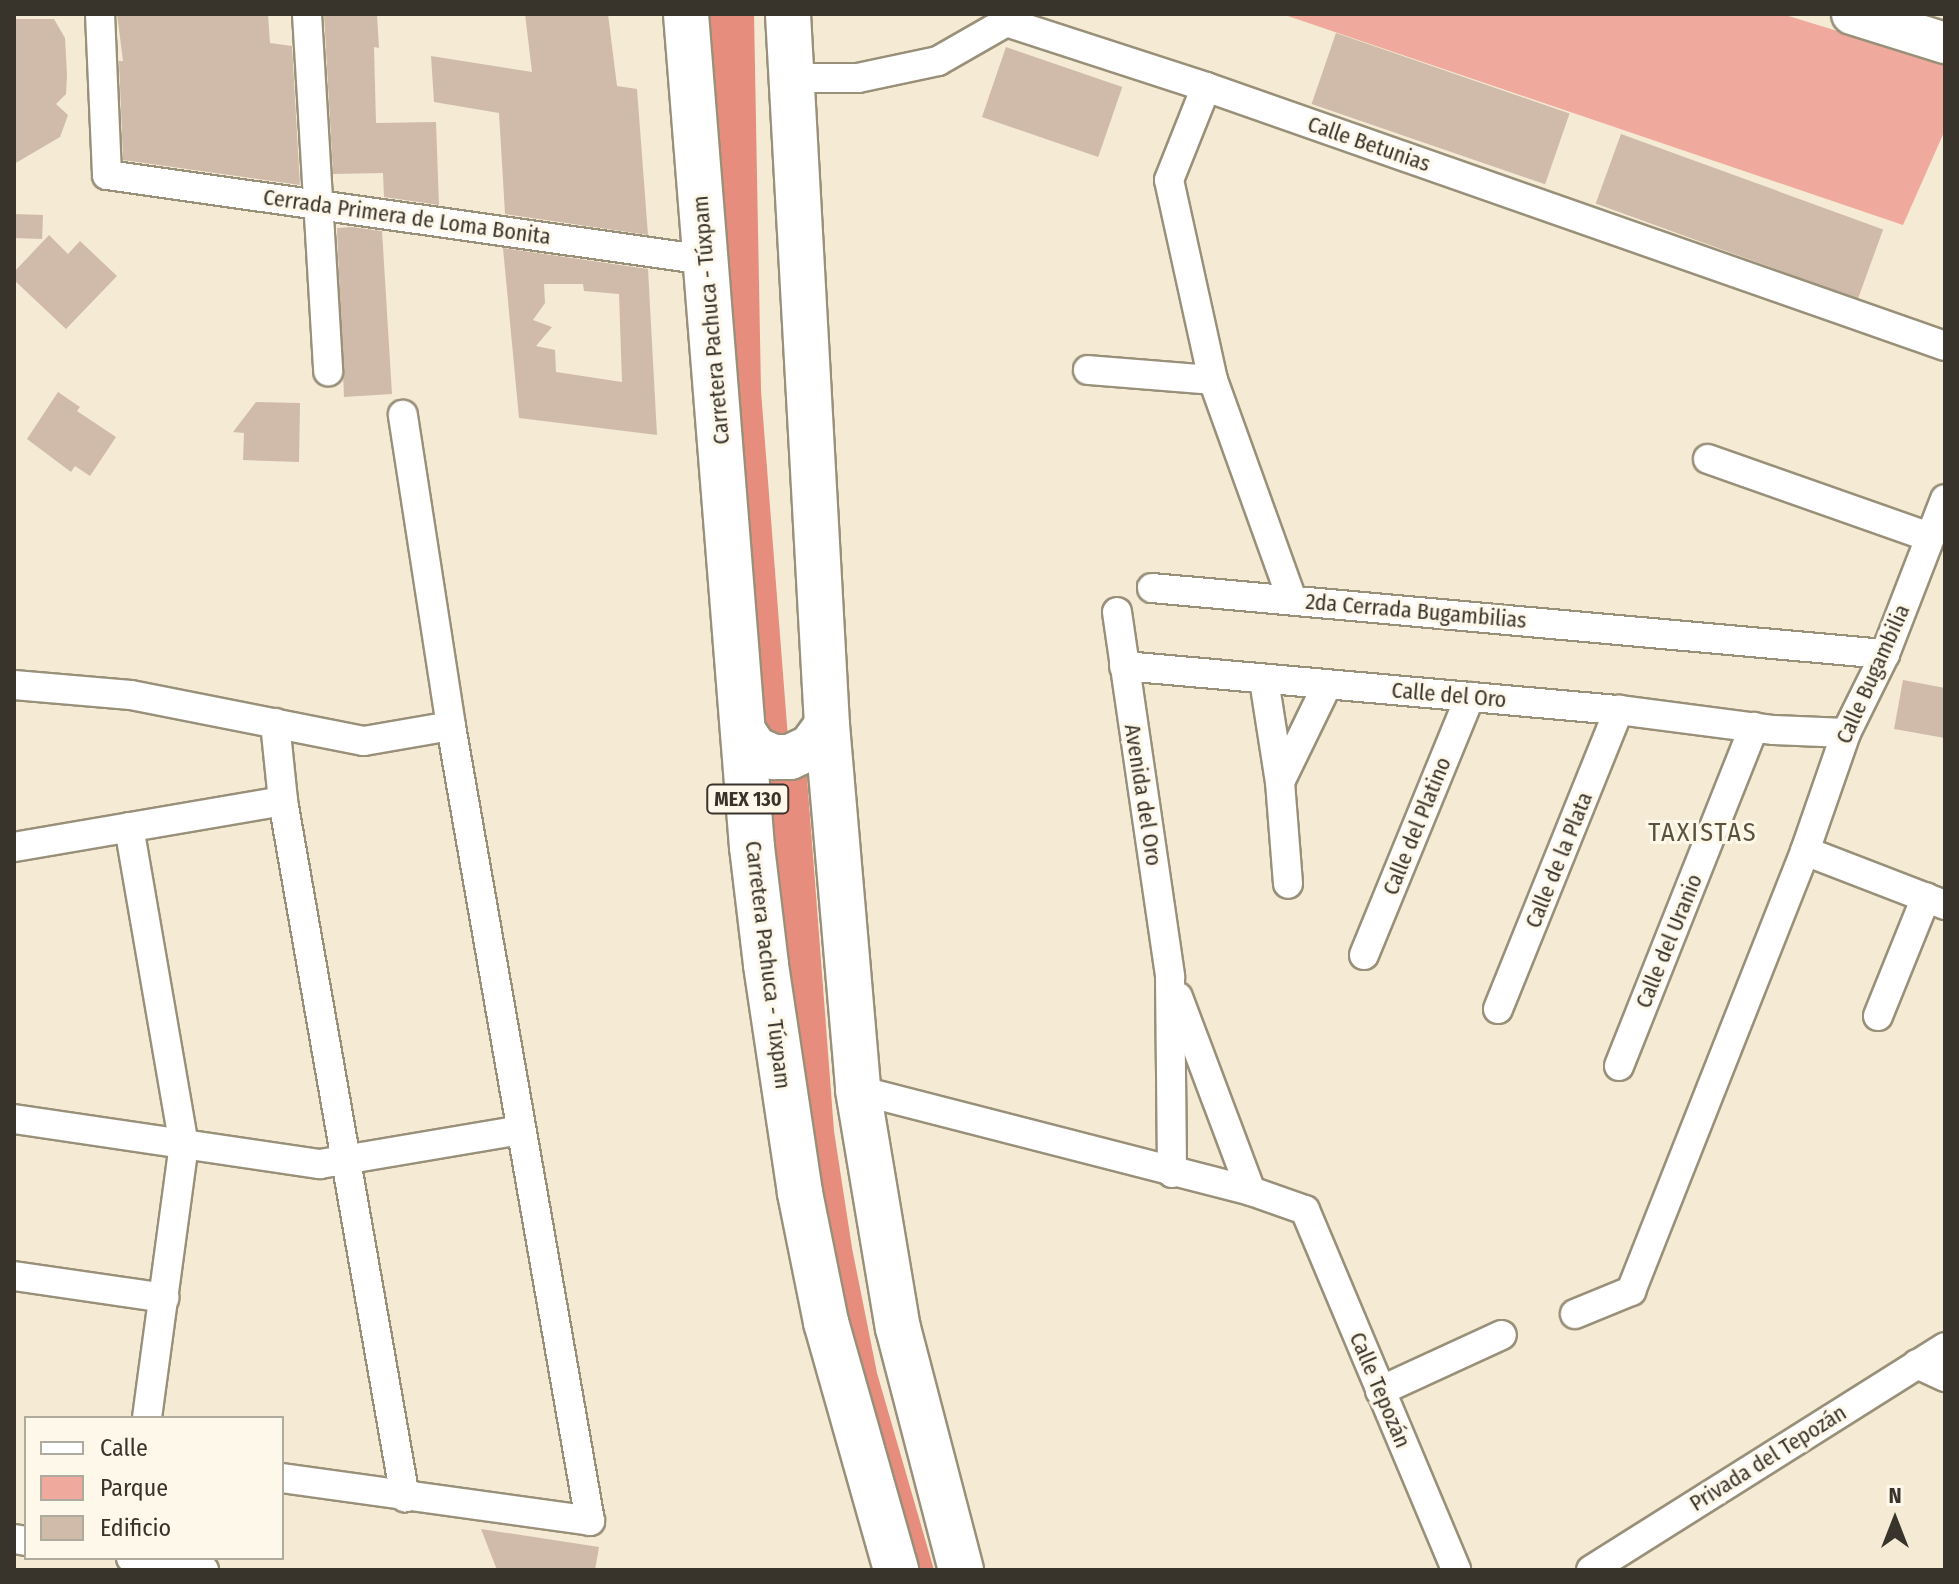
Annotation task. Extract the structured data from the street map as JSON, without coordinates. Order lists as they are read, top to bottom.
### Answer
{
  "streets": {
    "main road": ["Carretera Pachuca - Túxpam", "MEX 130"],
    "street": [
      "Calle Betunias",
      "Cerrada Primera de Loma Bonita",
      "2da Cerrada Bugambilias",
      "Calle Bugambilia",
      "Calle del Oro",
      "Avenida del Oro",
      "Calle del Platino",
      "Calle de la Plata",
      "Calle del Uranio",
      "Calle Tepozán",
      "Privada del Tepozán"
    ]
  },
  "crossings": [
    ["Calle Betunias", "2da Cerrada Bugambilias"],
    ["Cerrada Primera de Loma Bonita", "Carretera Pachuca - Túxpam"],
    ["2da Cerrada Bugambilias", "Calle Bugambilia"],
    ["Calle Bugambilia", "Calle del Oro"],
    ["Calle del Oro", "Avenida del Oro"],
    ["Calle del Oro", "Calle del Platino"],
    ["Calle del Oro", "Calle de la Plata"],
    ["Calle del Oro", "Calle del Uranio"],
    ["Avenida del Oro", "Calle Tepozán"]
  ],
  "districts": ["TAXISTAS"],
  "legend": ["Calle", "Parque", "Edificio"],
  "north": "top"
}
